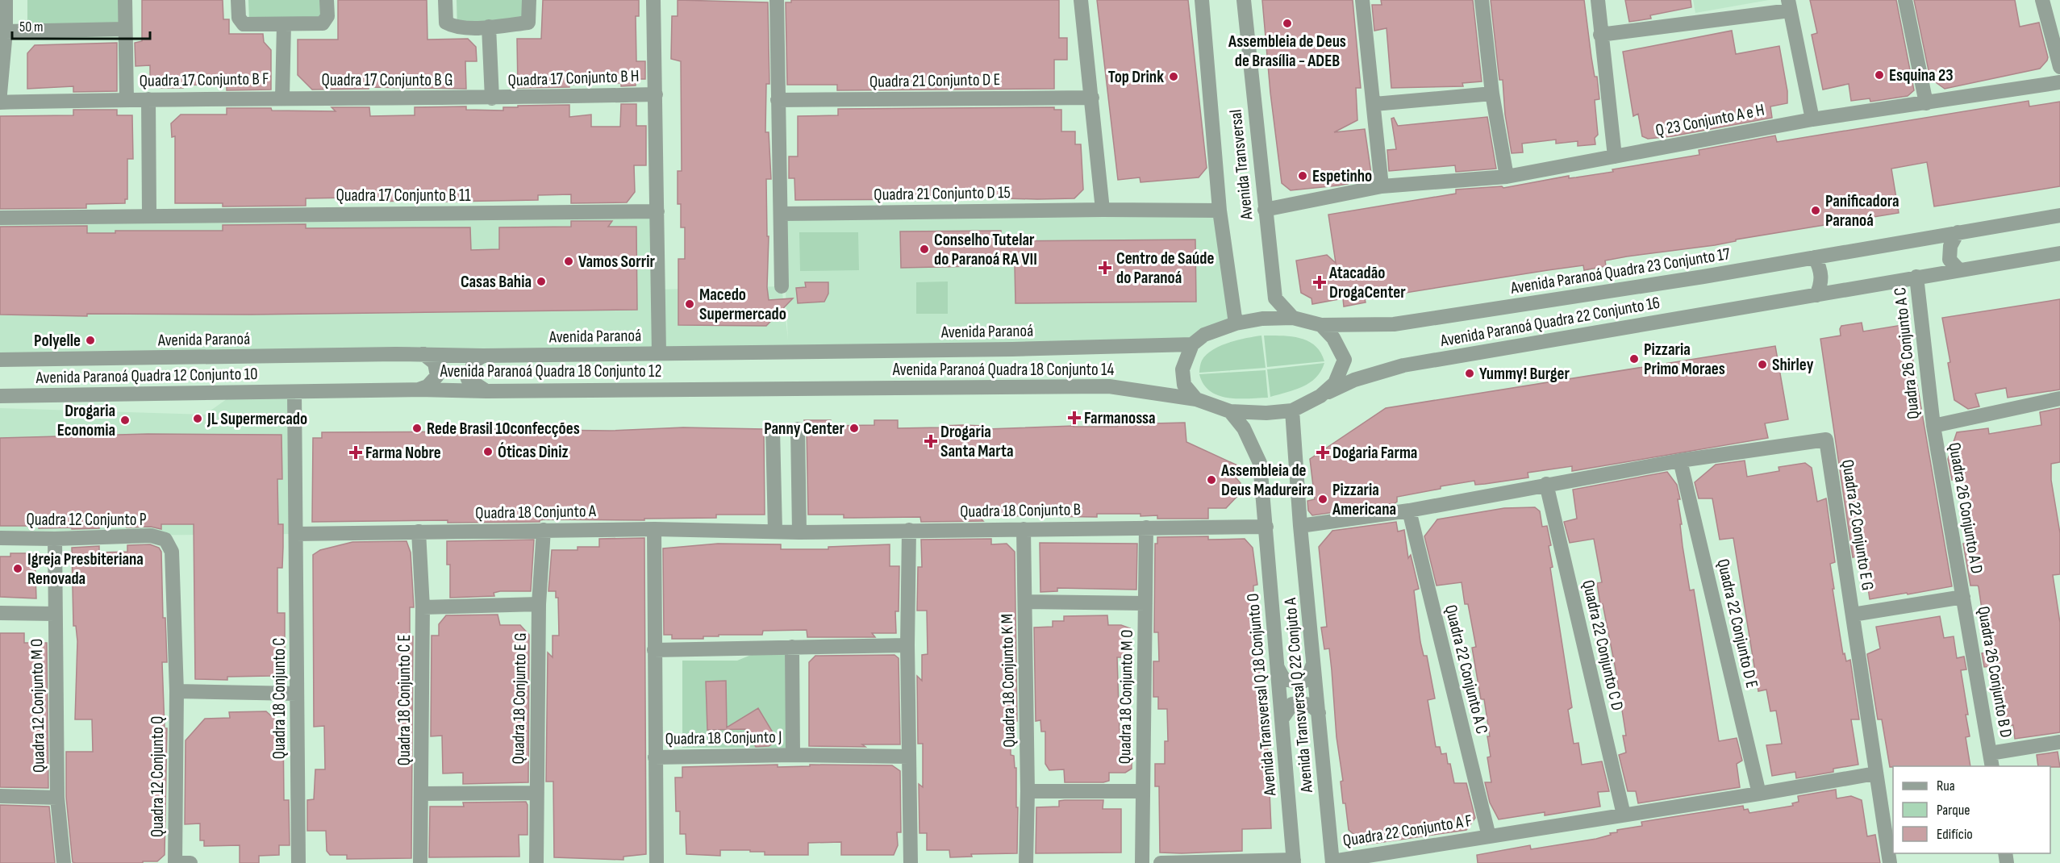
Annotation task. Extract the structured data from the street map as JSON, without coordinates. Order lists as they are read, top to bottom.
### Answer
{
  "streets": {
    "street": [
      "Quadra 17 Conjunto B H",
      "Quadra 17 Conjunto B F",
      "Quadra 17 Conjunto B G",
      "Quadra 21 Conjunto D E",
      "Q 23 Conjunto A e H",
      "Avenida Transversal",
      "Quadra 21 Conjunto D 15",
      "Quadra 17 Conjunto B 11",
      "Avenida Paranoá Quadra 23 Conjunto 17",
      "Avenida Paranoá Quadra 22 Conjunto 16",
      "Avenida Paranoá",
      "Quadra 26 Conjunto A C",
      "Avenida Paranoá Quadra 18 Conjunto 14",
      "Avenida Paranoá Quadra 18 Conjunto 12",
      "Avenida Paranoá Quadra 12 Conjunto 10",
      "Quadra 26 Conjunto A D",
      "Quadra 18 Conjunto B",
      "Quadra 18 Conjunto A",
      "Quadra 12 Conjunto P",
      "Quadra 22 Conjunto E G",
      "Quadra 22 Conjunto D E",
      "Quadra 22 Conjunto C D",
      "Quadra 22 Conjunto A C",
      "Quadra 26 Conjunto B D",
      "Quadra 18 Conjunto K M",
      "Avenida Transversal Q 18 Conjunto O",
      "Avenida Transversal Q 22 Conjuto A",
      "Quadra 18 Conjunto M O",
      "Quadra 18 Conjunto C",
      "Quadra 18 Conjunto E G",
      "Quadra 18 Conjunto C E",
      "Quadra 12 Conjunto M O",
      "Quadra 18 Conjunto J",
      "Quadra 12 Conjunto Q",
      "Quadra 22 Conjunto A F"
    ]
  },
  "crossings": [
    ["Quadra 17 Conjunto B H", "Quadra 17 Conjunto B G"],
    ["Quadra 17 Conjunto B F", "Quadra 17 Conjunto B G"],
    ["Q 23 Conjunto A e H", "Avenida Transversal"],
    ["Avenida Transversal", "Quadra 21 Conjunto D 15"],
    ["Avenida Transversal", "Avenida Paranoá Quadra 23 Conjunto 17"],
    ["Avenida Transversal", "Avenida Paranoá Quadra 22 Conjunto 16"],
    ["Avenida Transversal", "Avenida Paranoá"],
    ["Avenida Transversal", "Avenida Paranoá Quadra 18 Conjunto 14"],
    ["Avenida Transversal", "Avenida Transversal Q 18 Conjunto O"],
    ["Avenida Transversal", "Avenida Transversal Q 22 Conjuto A"],
    ["Avenida Paranoá Quadra 23 Conjunto 17", "Avenida Paranoá Quadra 22 Conjunto 16"],
    ["Avenida Paranoá Quadra 23 Conjunto 17", "Avenida Paranoá"],
    ["Avenida Paranoá Quadra 23 Conjunto 17", "Avenida Paranoá Quadra 18 Conjunto 14"],
    ["Avenida Paranoá Quadra 23 Conjunto 17", "Avenida Transversal Q 18 Conjunto O"],
    ["Avenida Paranoá Quadra 23 Conjunto 17", "Avenida Transversal Q 22 Conjuto A"],
    ["Avenida Paranoá Quadra 22 Conjunto 16", "Avenida Paranoá"],
    ["Avenida Paranoá Quadra 22 Conjunto 16", "Quadra 26 Conjunto A C"],
    ["Avenida Paranoá Quadra 22 Conjunto 16", "Avenida Paranoá Quadra 18 Conjunto 14"],
    ["Avenida Paranoá Quadra 22 Conjunto 16", "Avenida Transversal Q 18 Conjunto O"],
    ["Avenida Paranoá Quadra 22 Conjunto 16", "Avenida Transversal Q 22 Conjuto A"],
    ["Avenida Paranoá", "Avenida Paranoá Quadra 18 Conjunto 14"],
    ["Avenida Paranoá", "Avenida Transversal Q 18 Conjunto O"],
    ["Avenida Paranoá", "Avenida Transversal Q 22 Conjuto A"],
    ["Quadra 26 Conjunto A C", "Quadra 26 Conjunto A D"],
    ["Avenida Paranoá Quadra 18 Conjunto 14", "Avenida Paranoá Quadra 18 Conjunto 12"],
    ["Avenida Paranoá Quadra 18 Conjunto 14", "Avenida Transversal Q 18 Conjunto O"],
    ["Avenida Paranoá Quadra 18 Conjunto 14", "Avenida Transversal Q 22 Conjuto A"],
    ["Avenida Paranoá Quadra 18 Conjunto 12", "Avenida Paranoá Quadra 12 Conjunto 10"],
    ["Avenida Paranoá Quadra 18 Conjunto 12", "Quadra 18 Conjunto C"],
    ["Avenida Paranoá Quadra 12 Conjunto 10", "Quadra 18 Conjunto C"],
    ["Quadra 26 Conjunto A D", "Quadra 26 Conjunto B D"],
    ["Quadra 18 Conjunto B", "Quadra 18 Conjunto A"],
    ["Quadra 18 Conjunto B", "Avenida Transversal Q 18 Conjunto O"],
    ["Quadra 18 Conjunto B", "Quadra 18 Conjunto M O"],
    ["Quadra 18 Conjunto A", "Quadra 18 Conjunto C"],
    ["Quadra 18 Conjunto A", "Quadra 18 Conjunto E G"],
    ["Quadra 18 Conjunto A", "Quadra 18 Conjunto C E"],
    ["Quadra 12 Conjunto P", "Quadra 12 Conjunto M O"],
    ["Quadra 12 Conjunto P", "Quadra 12 Conjunto Q"],
    ["Quadra 22 Conjunto E G", "Quadra 22 Conjunto D E"],
    ["Quadra 22 Conjunto E G", "Quadra 22 Conjunto A F"],
    ["Quadra 22 Conjunto D E", "Quadra 22 Conjunto A F"],
    ["Quadra 22 Conjunto C D", "Quadra 22 Conjunto A F"],
    ["Quadra 22 Conjunto A C", "Quadra 22 Conjunto A F"],
    ["Quadra 18 Conjunto K M", "Quadra 18 Conjunto M O"],
    ["Avenida Transversal Q 18 Conjunto O", "Avenida Transversal Q 22 Conjuto A"],
    ["Avenida Transversal Q 22 Conjuto A", "Quadra 22 Conjunto A F"]
  ],
  "places": {
    "other": [
      "Assembleia de Deus de Brasília - ADEB",
      "Esquina 23",
      "Top Drink",
      "Espetinho",
      "Panificadora Paranoá",
      "Conselho Tutelar do Paranoá RA VII",
      "Vamos Sorrir",
      "Casas Bahia",
      "Macedo Supermercado",
      "Polyelle",
      "Pizzaria Primo Moraes",
      "Shirley",
      "Yummy! Burger",
      "JL Supermercado",
      "Drogaria Economia",
      "Rede Brasil 10confecções",
      "Panny Center",
      "Óticas Diniz",
      "Assembleia de Deus Madureira",
      "Pizzaria Americana",
      "Igreja Presbiteriana Renovada"
    ],
    "health": [
      "Centro de Saúde do Paranoá",
      "Atacadão DrogaCenter",
      "Farmanossa",
      "Drogaria Santa Marta",
      "Farma Nobre",
      "Dogaria Farma"
    ]
  },
  "legend": ["Rua", "Parque", "Edifício"],
  "scale_bar": "50 m"
}
